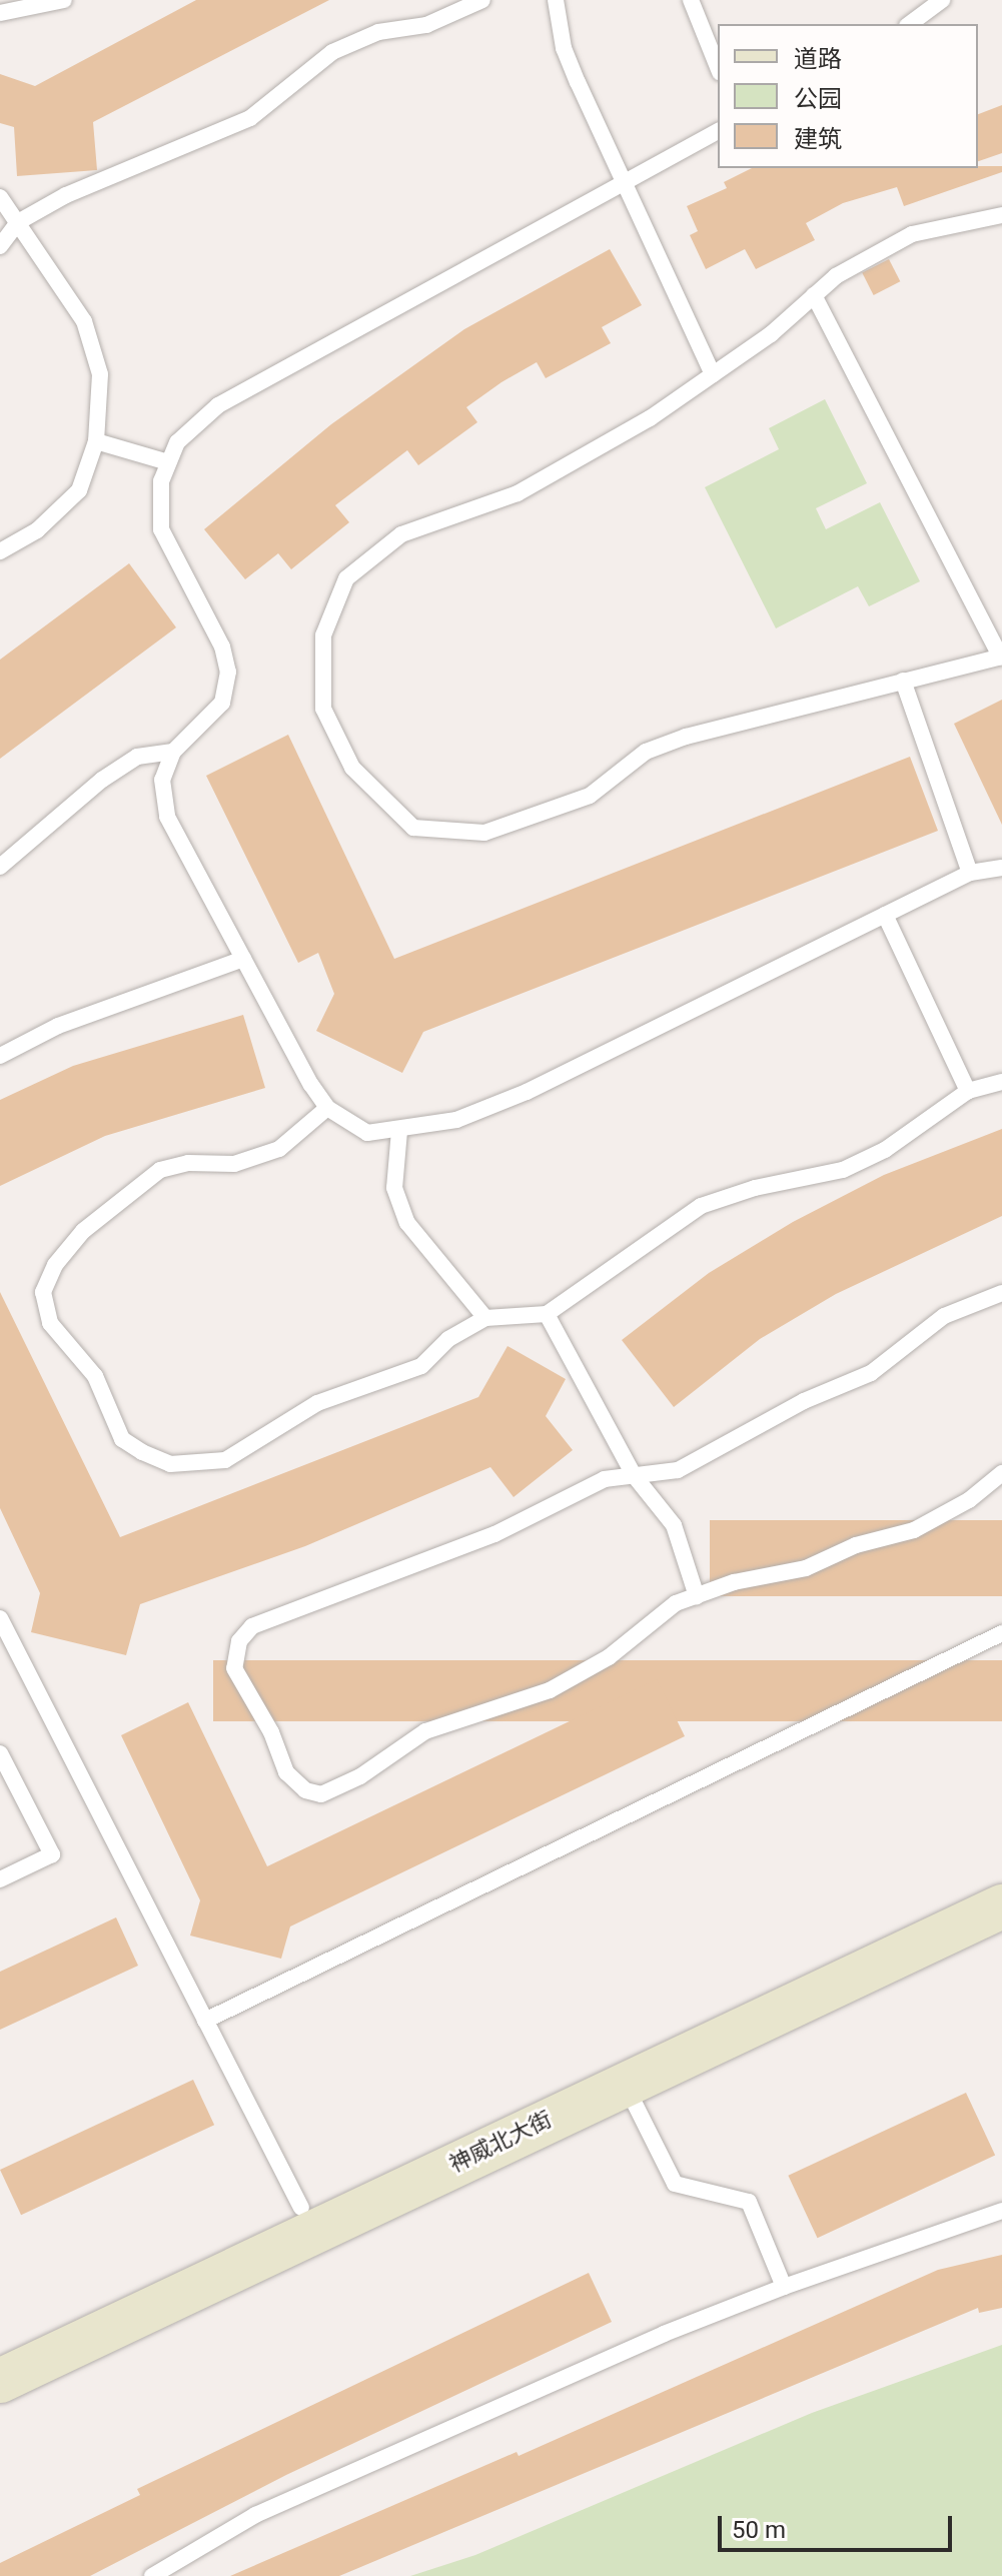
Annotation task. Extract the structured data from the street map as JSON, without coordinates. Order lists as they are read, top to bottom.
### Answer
{
  "streets": {
    "street": ["神威北大街"]
  },
  "legend": ["道路", "公园", "建筑"],
  "scale_bar": "50 m"
}
